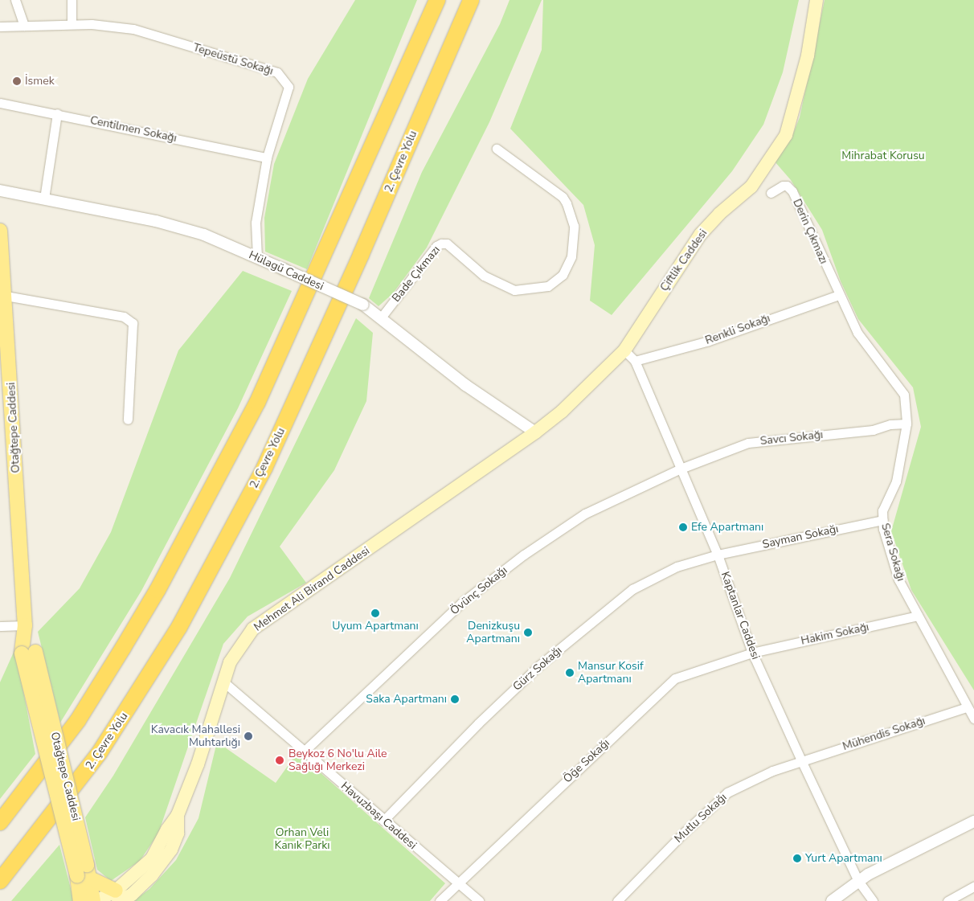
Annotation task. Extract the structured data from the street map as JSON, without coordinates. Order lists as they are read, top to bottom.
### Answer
{
  "streets": {
    "highway": ["2. Çevre Yolu"],
    "main road": ["Çiftlik Caddesi", "Otağtepe Caddesi", "Mehmet Ali Birand Caddesi"],
    "street": [
      "Tepeüstü Sokağı",
      "Centilmen Sokağı",
      "Derin Çıkmazı",
      "Hülagü Caddesi",
      "Bade Çıkmazı",
      "Renkli Sokağı",
      "Savcı Sokağı",
      "Sayman Sokağı",
      "Sera Sokağı",
      "Övünç Sokağı",
      "Kaptanlar Caddesi",
      "Hakim Sokağı",
      "Gürz Sokağı",
      "Mühendis Sokağı",
      "Öḡe Sokağı",
      "Havuzbaşı Caddesi",
      "Mutlu Sokağı"
    ]
  },
  "crossings": [
    ["Tepeüstü Sokağı", "Centilmen Sokağı"],
    ["Tepeüstü Sokağı", "Hülagü Caddesi"],
    ["Derin Çıkmazı", "Renkli Sokağı"],
    ["Derin Çıkmazı", "Sera Sokağı"],
    ["Çiftlik Caddesi", "Hülagü Caddesi"],
    ["Çiftlik Caddesi", "Mehmet Ali Birand Caddesi"],
    ["Çiftlik Caddesi", "Kaptanlar Caddesi"],
    ["Hülagü Caddesi", "Bade Çıkmazı"],
    ["Hülagü Caddesi", "Mehmet Ali Birand Caddesi"],
    ["Renkli Sokağı", "Sera Sokağı"],
    ["Renkli Sokağı", "Kaptanlar Caddesi"],
    ["Savcı Sokağı", "Sera Sokağı"],
    ["Savcı Sokağı", "Övünç Sokağı"],
    ["Savcı Sokağı", "Kaptanlar Caddesi"],
    ["Sayman Sokağı", "Sera Sokağı"],
    ["Sayman Sokağı", "Kaptanlar Caddesi"],
    ["Sayman Sokağı", "Gürz Sokağı"],
    ["Sera Sokağı", "Hakim Sokağı"],
    ["Sera Sokağı", "Mühendis Sokağı"],
    ["Mehmet Ali Birand Caddesi", "Havuzbaşı Caddesi"],
    ["Övünç Sokağı", "Kaptanlar Caddesi"],
    ["Övünç Sokağı", "Havuzbaşı Caddesi"],
    ["Kaptanlar Caddesi", "Hakim Sokağı"],
    ["Kaptanlar Caddesi", "Gürz Sokağı"],
    ["Kaptanlar Caddesi", "Mühendis Sokağı"],
    ["Kaptanlar Caddesi", "Öḡe Sokağı"],
    ["Kaptanlar Caddesi", "Mutlu Sokağı"],
    ["Hakim Sokağı", "Öḡe Sokağı"],
    ["Gürz Sokağı", "Havuzbaşı Caddesi"],
    ["Mühendis Sokağı", "Mutlu Sokağı"],
    ["Öḡe Sokağı", "Havuzbaşı Caddesi"]
  ],
  "parks": ["Mihrabat Korusu", "Orhan Veli Kanık Parkı"],
  "places": [
    "İsmek",
    "Efe Apartmanı",
    "Uyum Apartmanı",
    "Denizkuşu Apartmanı",
    "Mansur Kosif Apartmanı",
    "Saka Apartmanı",
    "Kavacık Mahallesi Muhtarlığı",
    "Beykoz 6 No'lu Aile Saḡlıḡı Merkezi",
    "Yurt Apartmanı"
  ]
}
